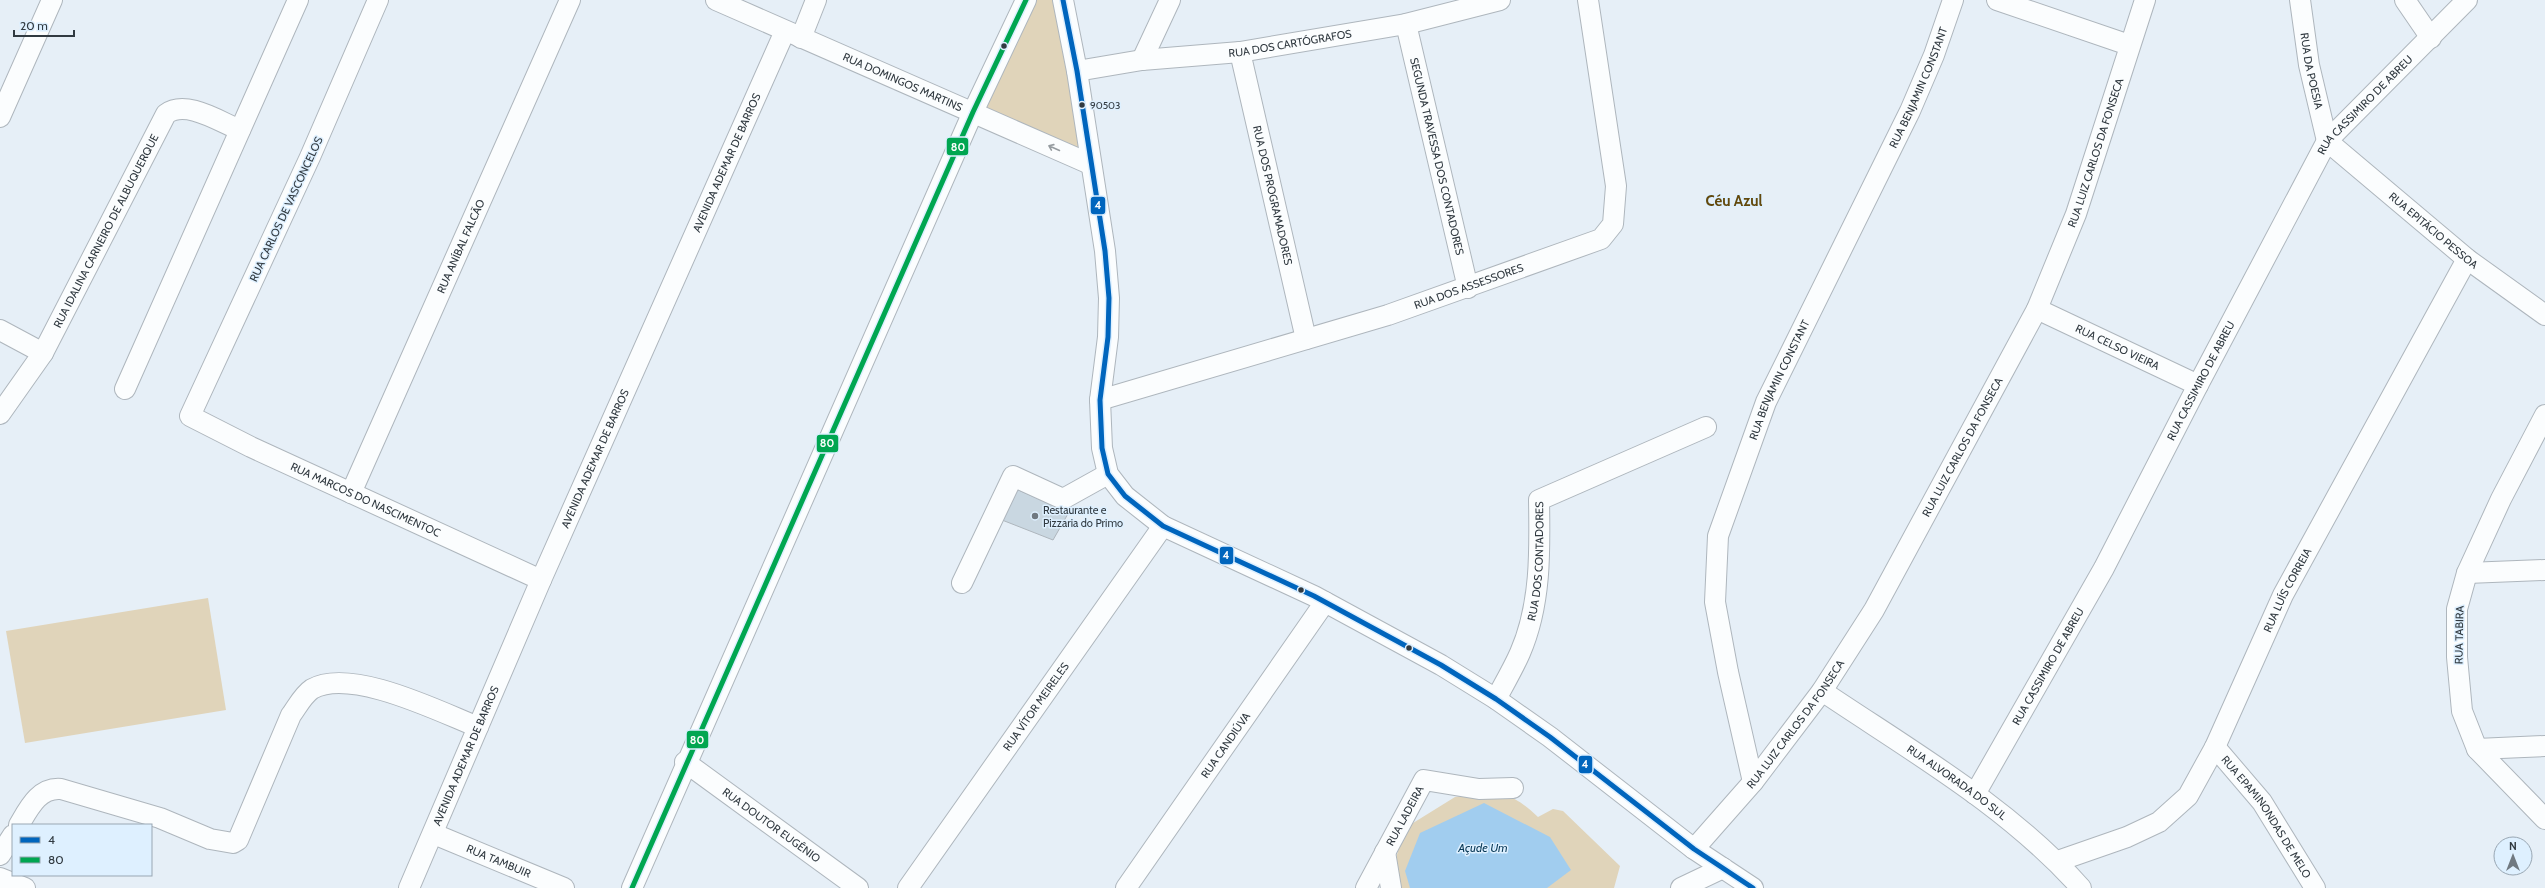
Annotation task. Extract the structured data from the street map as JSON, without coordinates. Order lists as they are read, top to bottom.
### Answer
{
  "streets": {
    "street": [
      "RUA DOS CARTÓGRAFOS",
      "RUA DA POESIA",
      "RUA DOMINGOS MARTINS",
      "RUA BENJAMIN CONSTANT",
      "RUA CASSIMIRO DE ABREU",
      "RUA LUIZ CARLOS DA FONSECA",
      "SEGUNDA TRAVESSA DOS CONTADORES",
      "AVENIDA ADEMAR DE BARROS",
      "RUA DOS PROGRAMADORES",
      "RUA CARLOS DE VASCONCELOS",
      "RUA EPITÁCIO PESSOA",
      "RUA IDALINA CARNEIRO DE ALBUQUERQUE",
      "RUA ANÍBAL FALCÃO",
      "RUA DOS ASSESSORES",
      "RUA CELSO VIEIRA",
      "RUA MARCOS DO NASCIMENTOC",
      "RUA DOS CONTADORES",
      "RUA LUÍS CORREIA",
      "RUA TABIRA",
      "RUA VÍTOR MEIRELES",
      "RUA CANDIÚVA",
      "RUA ALVORADA DO SUL",
      "RUA LADEIRA",
      "RUA EPAMINONDAS DE MELO",
      "RUA DOUTOR EUGÊNIO",
      "RUA TAMBUIR"
    ]
  },
  "crossings": [
    ["RUA DOS CARTÓGRAFOS", "SEGUNDA TRAVESSA DOS CONTADORES"],
    ["RUA DOS CARTÓGRAFOS", "RUA DOS PROGRAMADORES"],
    ["RUA DA POESIA", "RUA CASSIMIRO DE ABREU"],
    ["RUA DA POESIA", "RUA EPITÁCIO PESSOA"],
    ["RUA DOMINGOS MARTINS", "AVENIDA ADEMAR DE BARROS"],
    ["RUA BENJAMIN CONSTANT", "RUA LUIZ CARLOS DA FONSECA"],
    ["RUA CASSIMIRO DE ABREU", "RUA EPITÁCIO PESSOA"],
    ["RUA CASSIMIRO DE ABREU", "RUA CELSO VIEIRA"],
    ["RUA CASSIMIRO DE ABREU", "RUA ALVORADA DO SUL"],
    ["RUA LUIZ CARLOS DA FONSECA", "RUA CELSO VIEIRA"],
    ["RUA LUIZ CARLOS DA FONSECA", "RUA ALVORADA DO SUL"],
    ["SEGUNDA TRAVESSA DOS CONTADORES", "RUA DOS ASSESSORES"],
    ["AVENIDA ADEMAR DE BARROS", "RUA MARCOS DO NASCIMENTOC"],
    ["AVENIDA ADEMAR DE BARROS", "RUA TAMBUIR"],
    ["RUA DOS PROGRAMADORES", "RUA DOS ASSESSORES"],
    ["RUA CARLOS DE VASCONCELOS", "RUA MARCOS DO NASCIMENTOC"],
    ["RUA EPITÁCIO PESSOA", "RUA LUÍS CORREIA"],
    ["RUA ANÍBAL FALCÃO", "RUA MARCOS DO NASCIMENTOC"],
    ["RUA LUÍS CORREIA", "RUA ALVORADA DO SUL"],
    ["RUA LUÍS CORREIA", "RUA EPAMINONDAS DE MELO"]
  ],
  "districts": ["Céu Azul"],
  "water": ["Açude Um"],
  "places": ["90503", "Restaurante e Pizzaria do Primo"],
  "lines": ["transit line 4", "transit line 80"],
  "legend": ["4", "80"],
  "scale_bar": "20 m",
  "north": "top"
}
